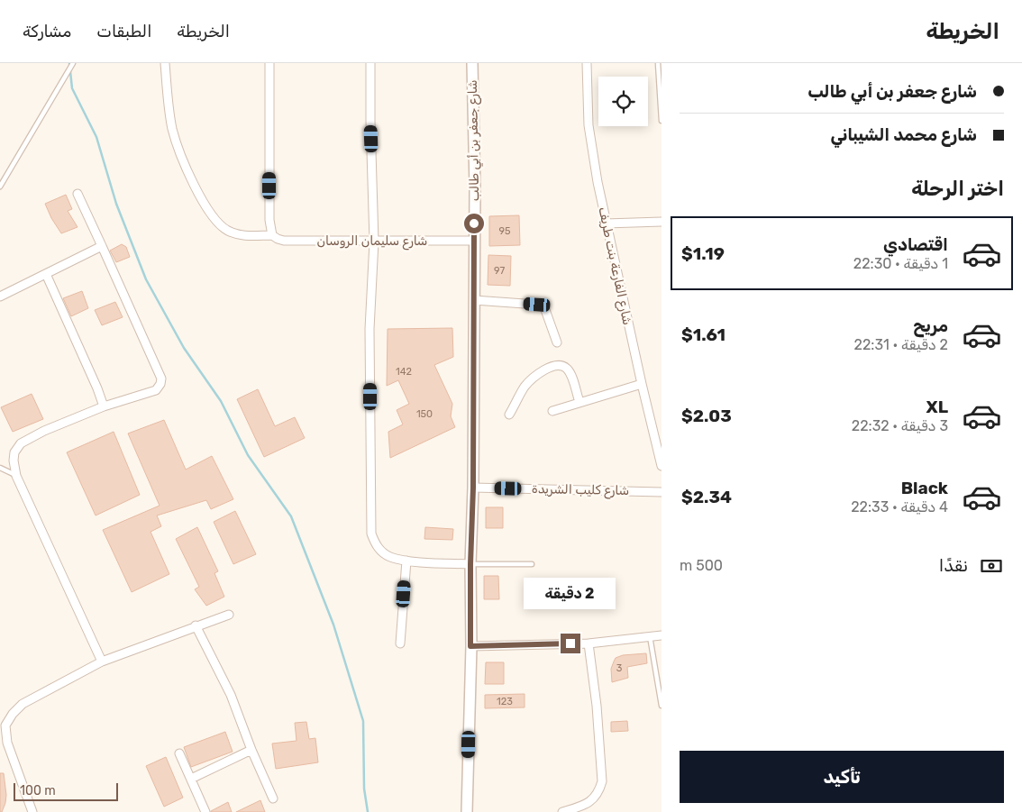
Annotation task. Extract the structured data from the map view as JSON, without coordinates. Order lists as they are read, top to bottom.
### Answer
{
  "streets": {
    "street": [
      "شارع جعفر بن أبي طالب",
      "شارع سليمان الروسان",
      "شارع الفارعة بنت طريف",
      "شارع كليب الشريدة"
    ]
  },
  "crossings": [
    ["شارع جعفر بن أبي طالب", "شارع سليمان الروسان"],
    ["شارع جعفر بن أبي طالب", "شارع كليب الشريدة"]
  ],
  "house_numbers": [
    "95",
    "97",
    "142",
    "150",
    "3",
    "123"
  ],
  "scale_bar": "100 m",
  "page": {
    "header": "الخريطة",
    "nav": ["الخريطة", "الطبقات", "مشاركة"],
    "banner": ["شارع جعفر بن أبي طالب", "شارع محمد الشيباني"],
    "heading": "اختر الرحلة",
    "list": [
      {
        "name": "اقتصادي",
        "note": "1 دقيقة · 22:30",
        "value": "$1.19"
      },
      {
        "name": "مريح",
        "note": "2 دقيقة · 22:31",
        "value": "$1.61"
      },
      {
        "name": "XL",
        "note": "3 دقيقة · 22:32",
        "value": "$2.03"
      },
      {
        "name": "Black",
        "note": "4 دقيقة · 22:33",
        "value": "$2.34"
      }
    ],
    "pay": ["نقدًا", "500 m"],
    "bubble": "2 دقيقة",
    "buttons": "تأكيد",
    "scale": "100 m"
  }
}
